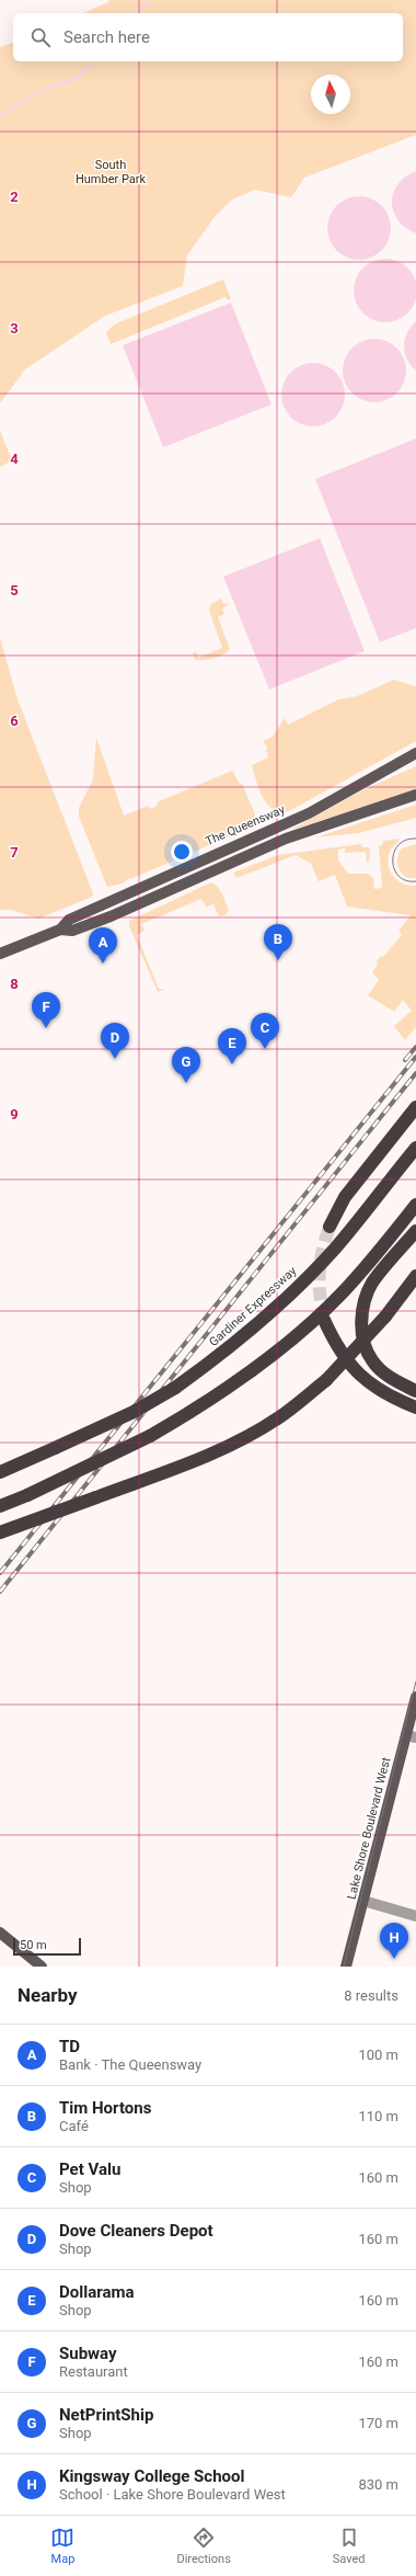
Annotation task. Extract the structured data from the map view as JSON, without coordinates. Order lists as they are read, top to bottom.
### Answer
{
  "streets": {
    "highway": ["Gardiner Expressway"],
    "main road": ["The Queensway", "Lake Shore Boulevard West"]
  },
  "parks": ["South Humber Park"],
  "scale_bar": "50 m",
  "north": "top",
  "page": {
    "search": "Search here",
    "pins": [
      "B",
      "A",
      "F",
      "C",
      "D",
      "E",
      "G",
      "H"
    ],
    "scale": "50 m",
    "heading": ["Nearby", "8 results"],
    "list": [
      {
        "mark": "A",
        "name": "TD",
        "note": "Bank · The Queensway",
        "value": "100 m"
      },
      {
        "mark": "B",
        "name": "Tim Hortons",
        "note": "Café",
        "value": "110 m"
      },
      {
        "mark": "C",
        "name": "Pet Valu",
        "note": "Shop",
        "value": "160 m"
      },
      {
        "mark": "D",
        "name": "Dove Cleaners Depot",
        "note": "Shop",
        "value": "160 m"
      },
      {
        "mark": "E",
        "name": "Dollarama",
        "note": "Shop",
        "value": "160 m"
      },
      {
        "mark": "F",
        "name": "Subway",
        "note": "Restaurant",
        "value": "160 m"
      },
      {
        "mark": "G",
        "name": "NetPrintShip",
        "note": "Shop",
        "value": "170 m"
      },
      {
        "mark": "H",
        "name": "Kingsway College School",
        "note": "School · Lake Shore Boulevard West",
        "value": "830 m"
      }
    ],
    "nav": ["Map", "Directions", "Saved"]
  },
  "grid": {
    "rows": [
      "2",
      "3",
      "4",
      "5",
      "6",
      "7",
      "8",
      "9"
    ]
  }
}
